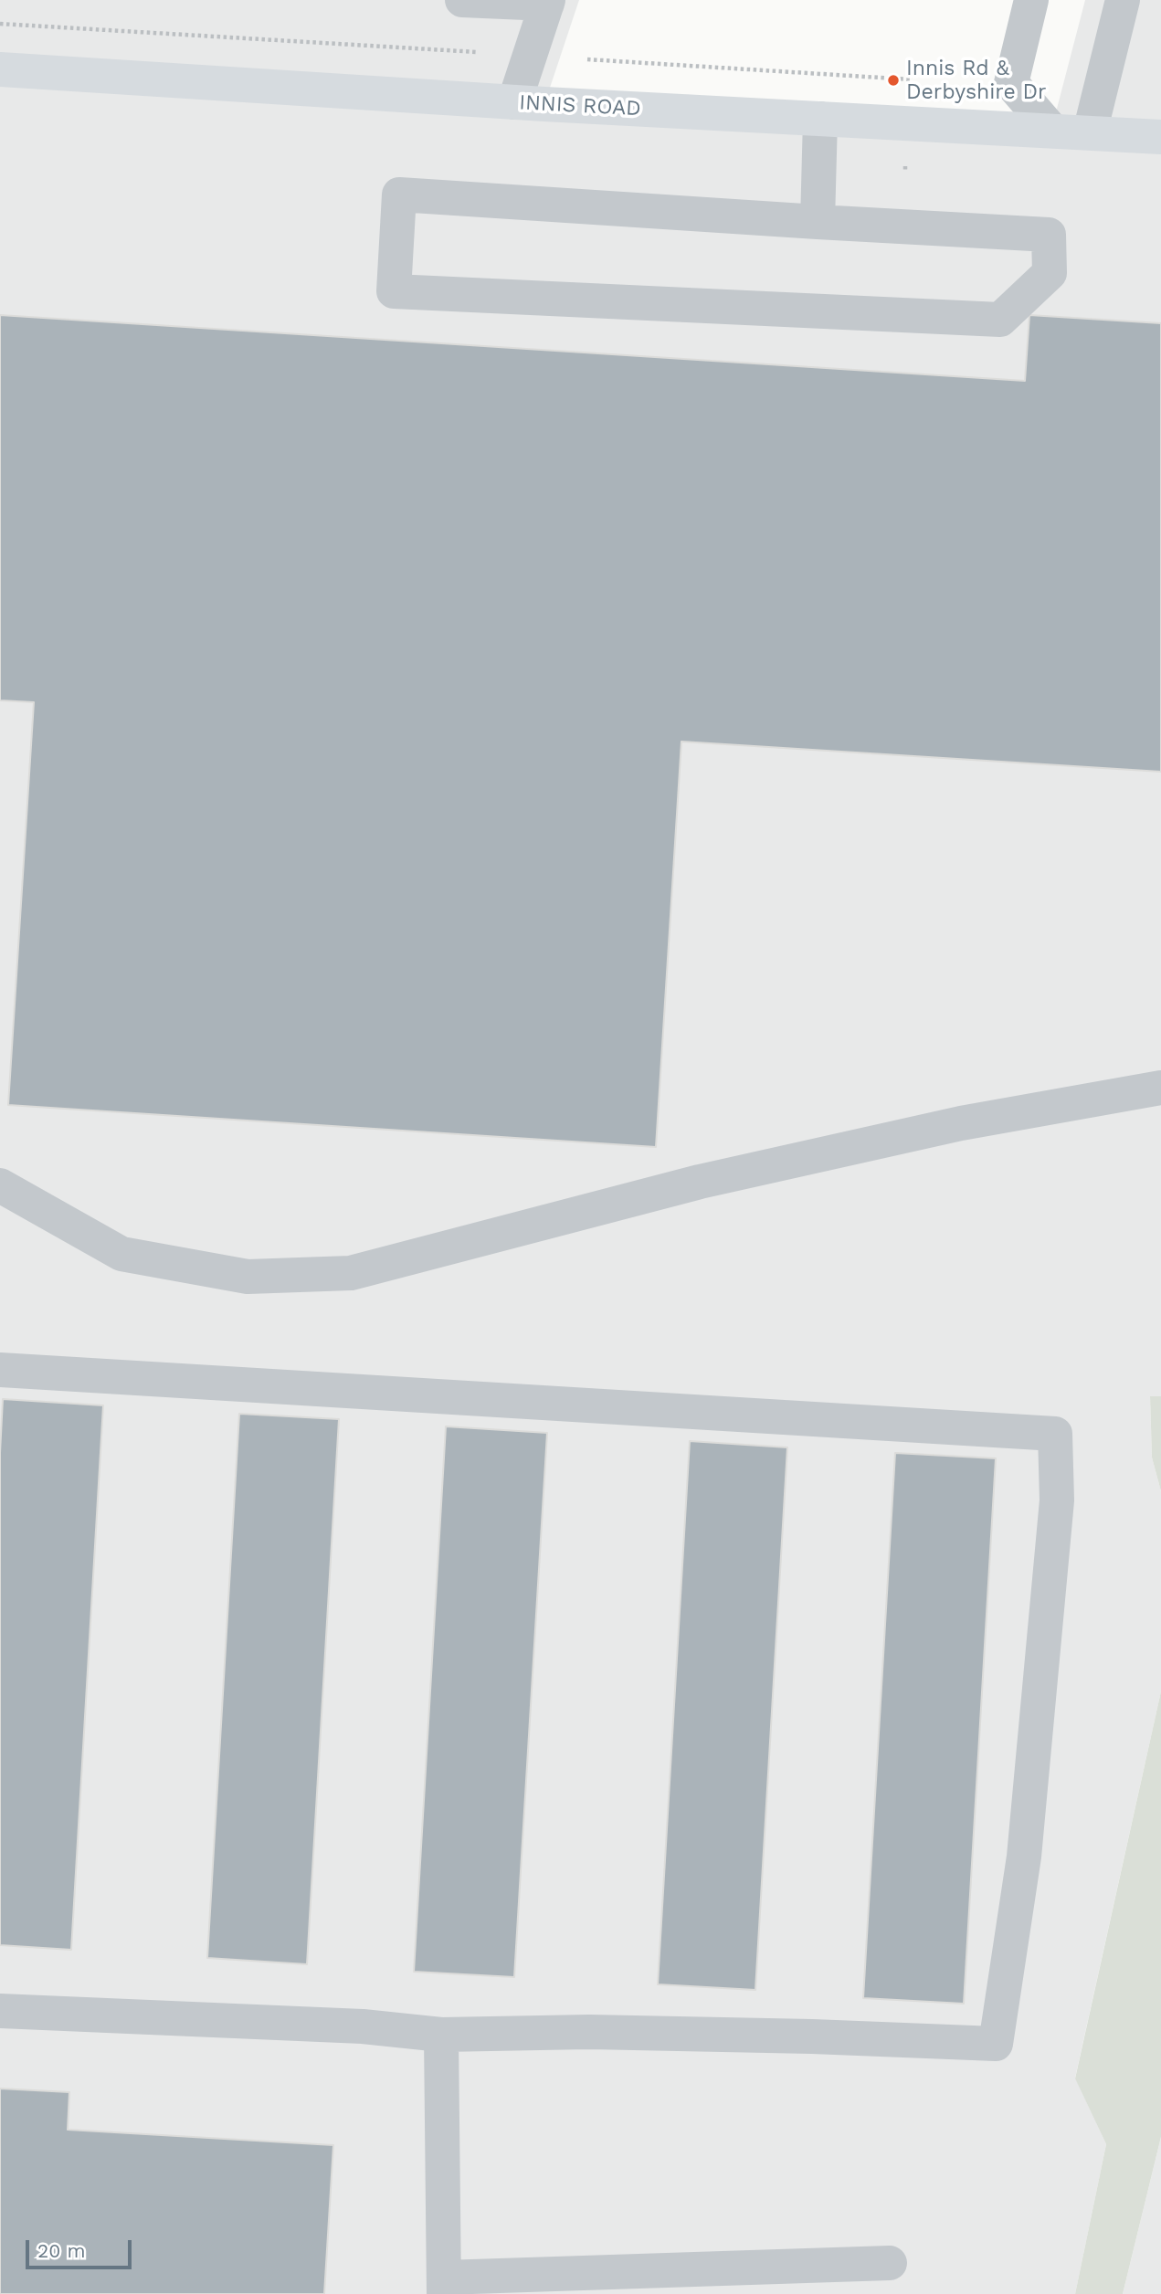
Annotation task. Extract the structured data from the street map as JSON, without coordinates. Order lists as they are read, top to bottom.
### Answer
{
  "streets": {
    "main road": ["INNIS ROAD"]
  },
  "places": ["Innis Rd & Derbyshire Dr"],
  "scale_bar": "20 m"
}
